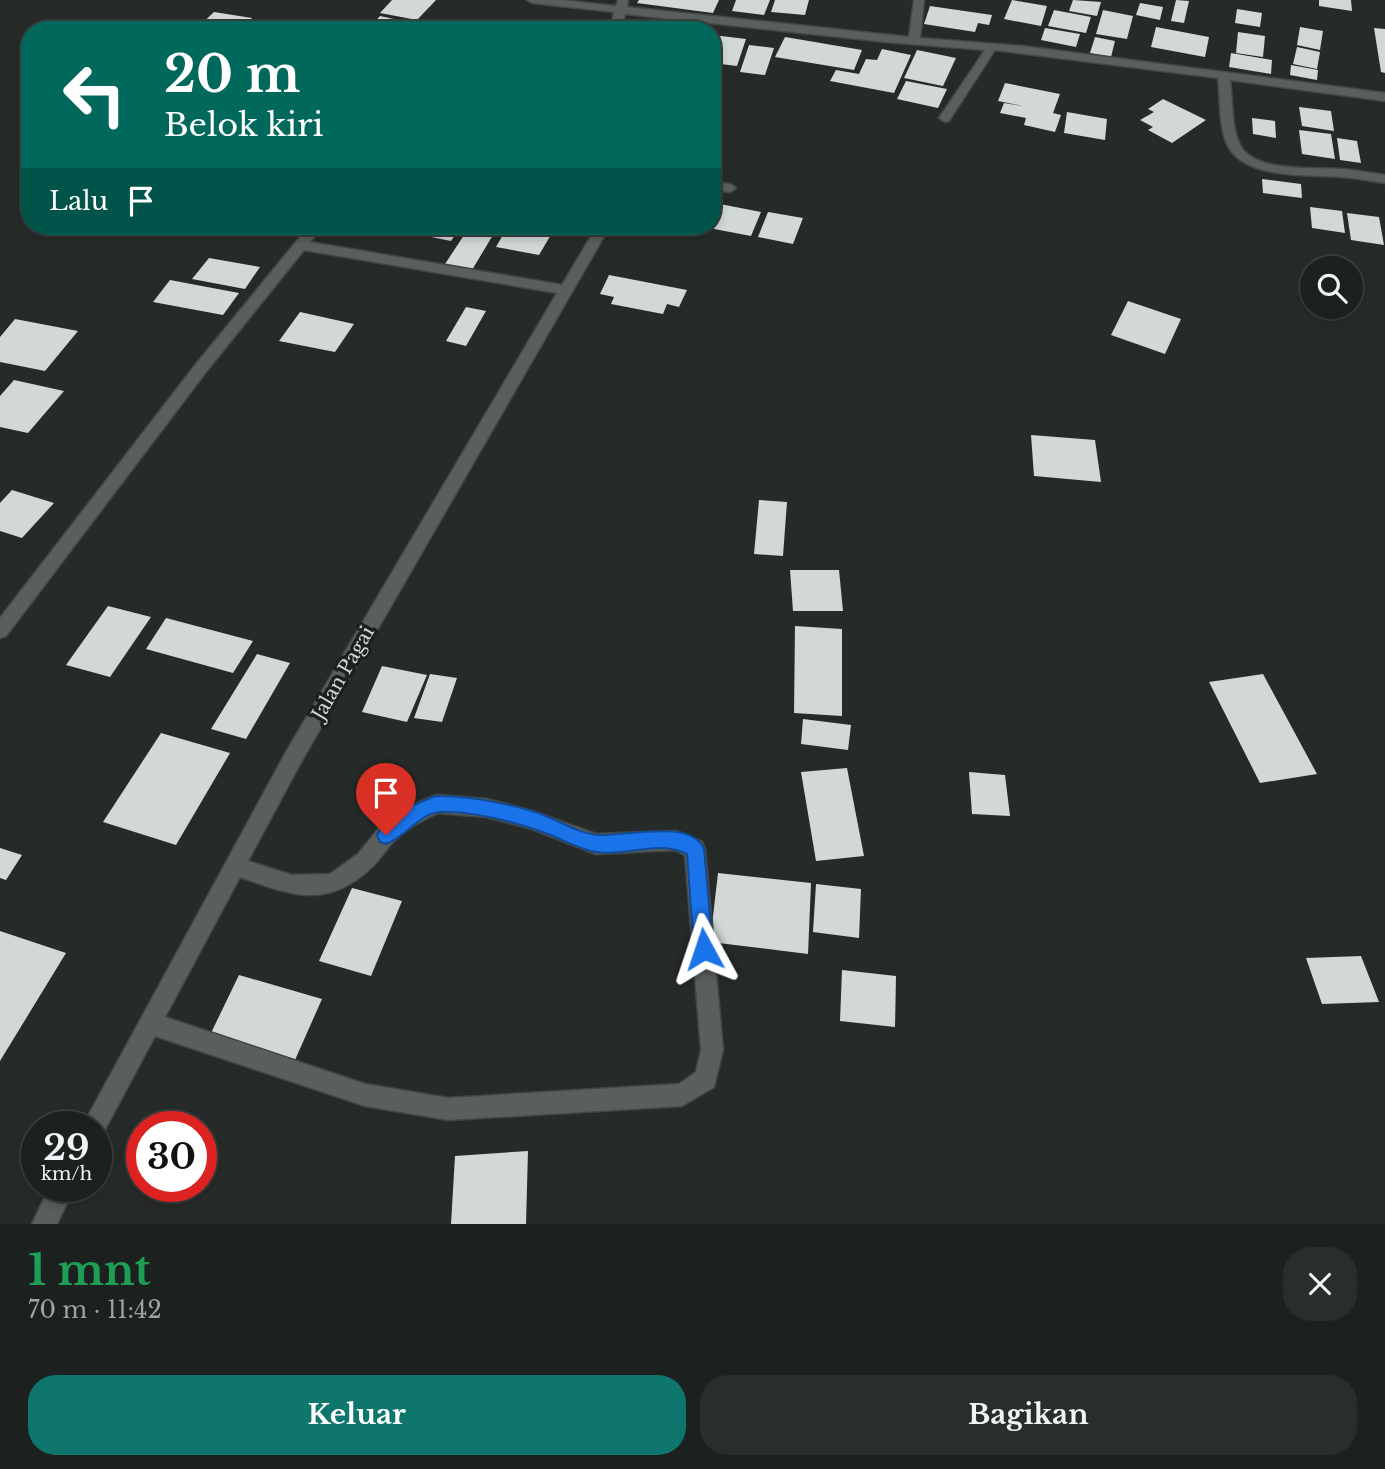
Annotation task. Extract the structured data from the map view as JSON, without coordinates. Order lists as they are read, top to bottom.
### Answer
{
  "streets": {
    "street": ["Jalan Pagai"]
  },
  "page": {
    "turn": ["20 m", "Belok kiri"],
    "then": "Lalu",
    "speed": "29 km/h",
    "limit": "30",
    "heading": ["1 mnt", "70 m · 11:42"],
    "buttons": ["Keluar", "Bagikan"]
  }
}
